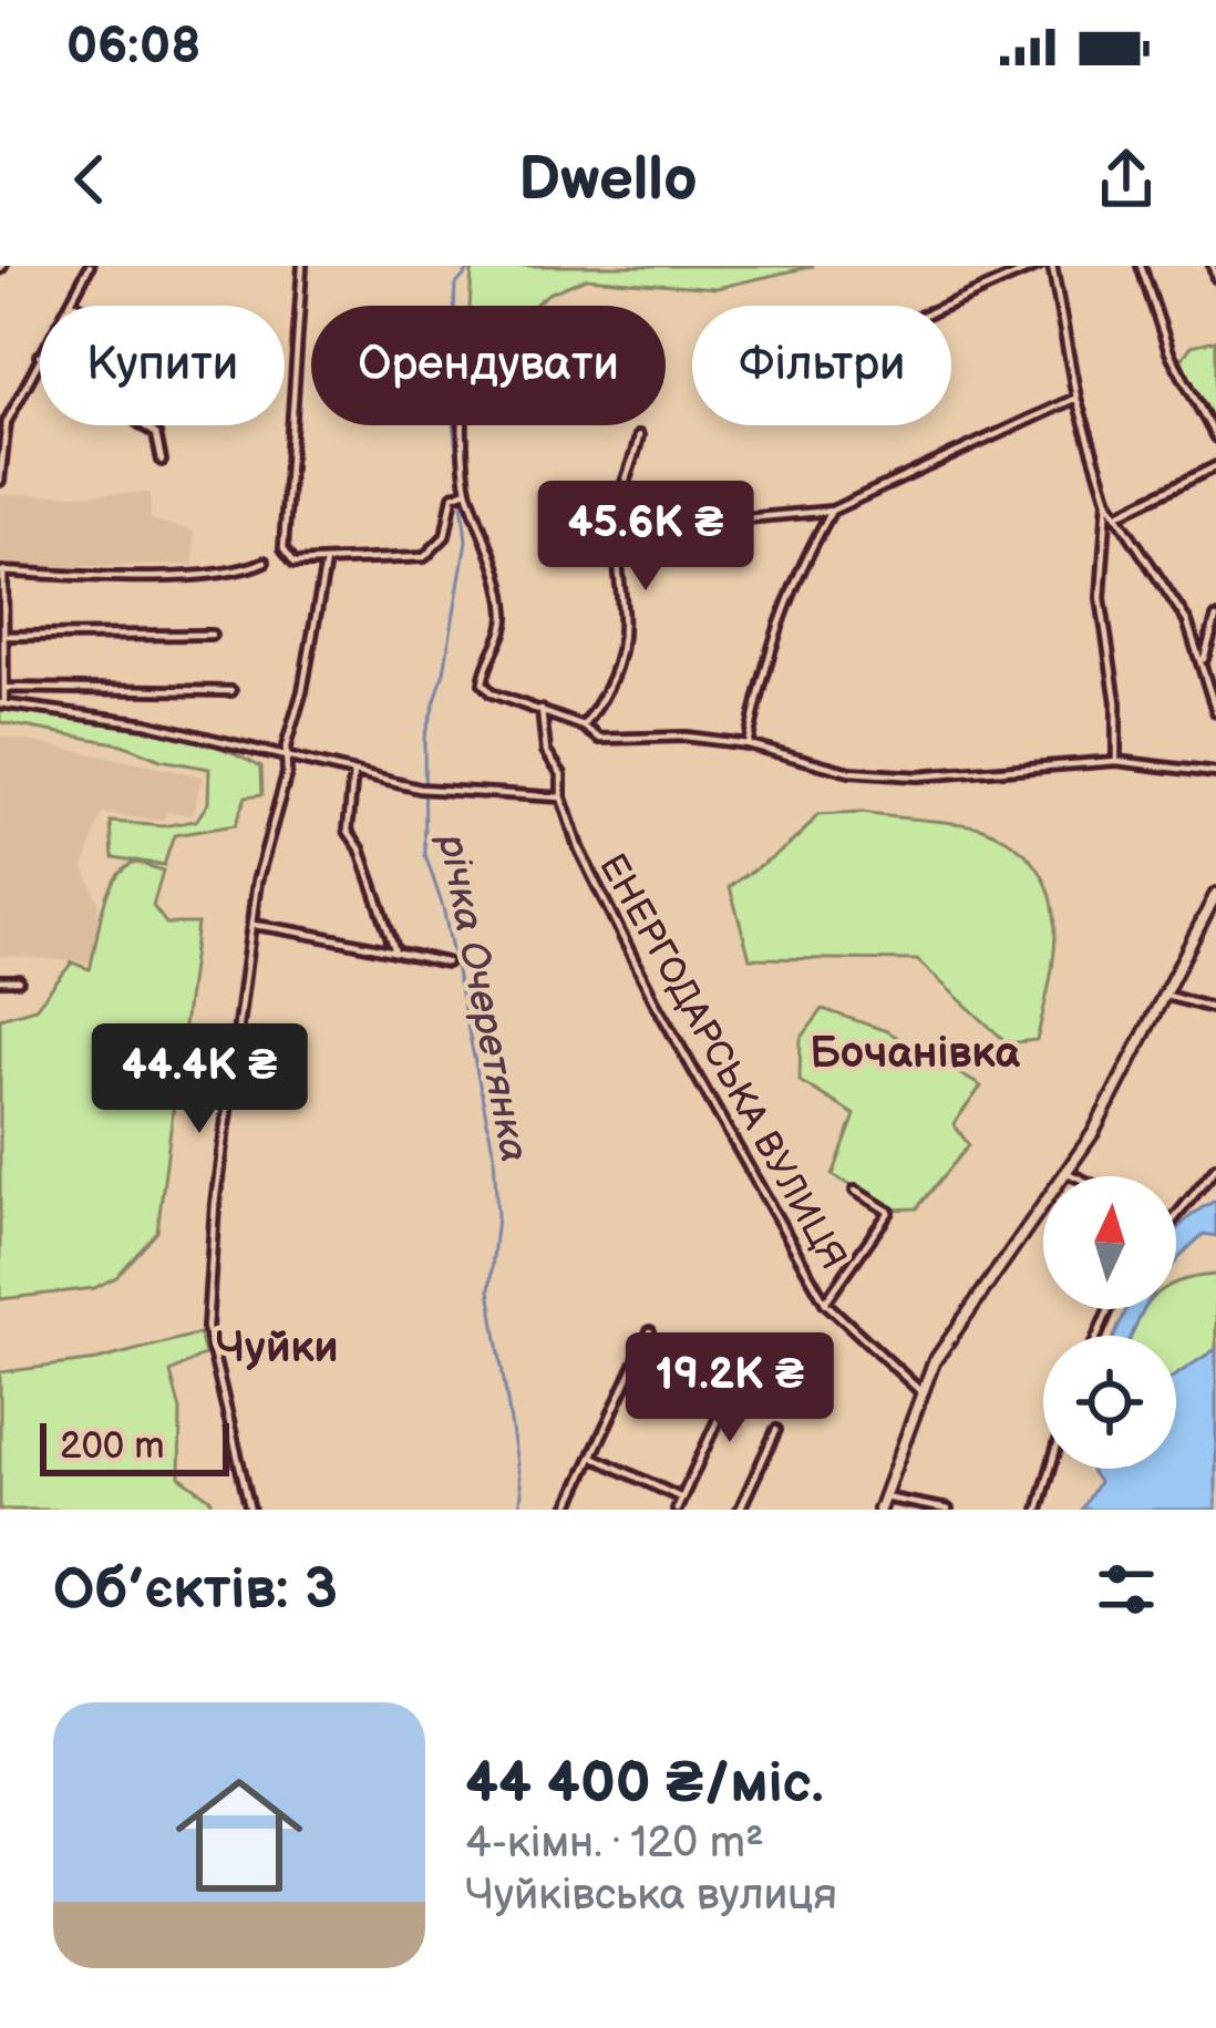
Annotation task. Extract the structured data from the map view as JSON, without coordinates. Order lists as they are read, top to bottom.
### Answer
{
  "streets": {
    "street": ["ЕНЕРГОДАРСЬКА ВУЛИЦЯ"]
  },
  "districts": ["Бочанівка", "Чуйки"],
  "water": ["річка Очеретянка"],
  "scale_bar": "200 m",
  "north": "top",
  "page": {
    "status": "06:08",
    "header": "Dwello",
    "chip": ["Купити", "Орендувати", "Фільтри"],
    "price": ["45.6K ₴", "44.4K ₴", "19.2K ₴"],
    "scale": "200 m",
    "heading": "Об’єктів: 3",
    "list": [
      {
        "name": "44 400 ₴/міс.",
        "note": "4-кімн. · 120 m² · Чуйківська вулиця"
      }
    ]
  }
}
